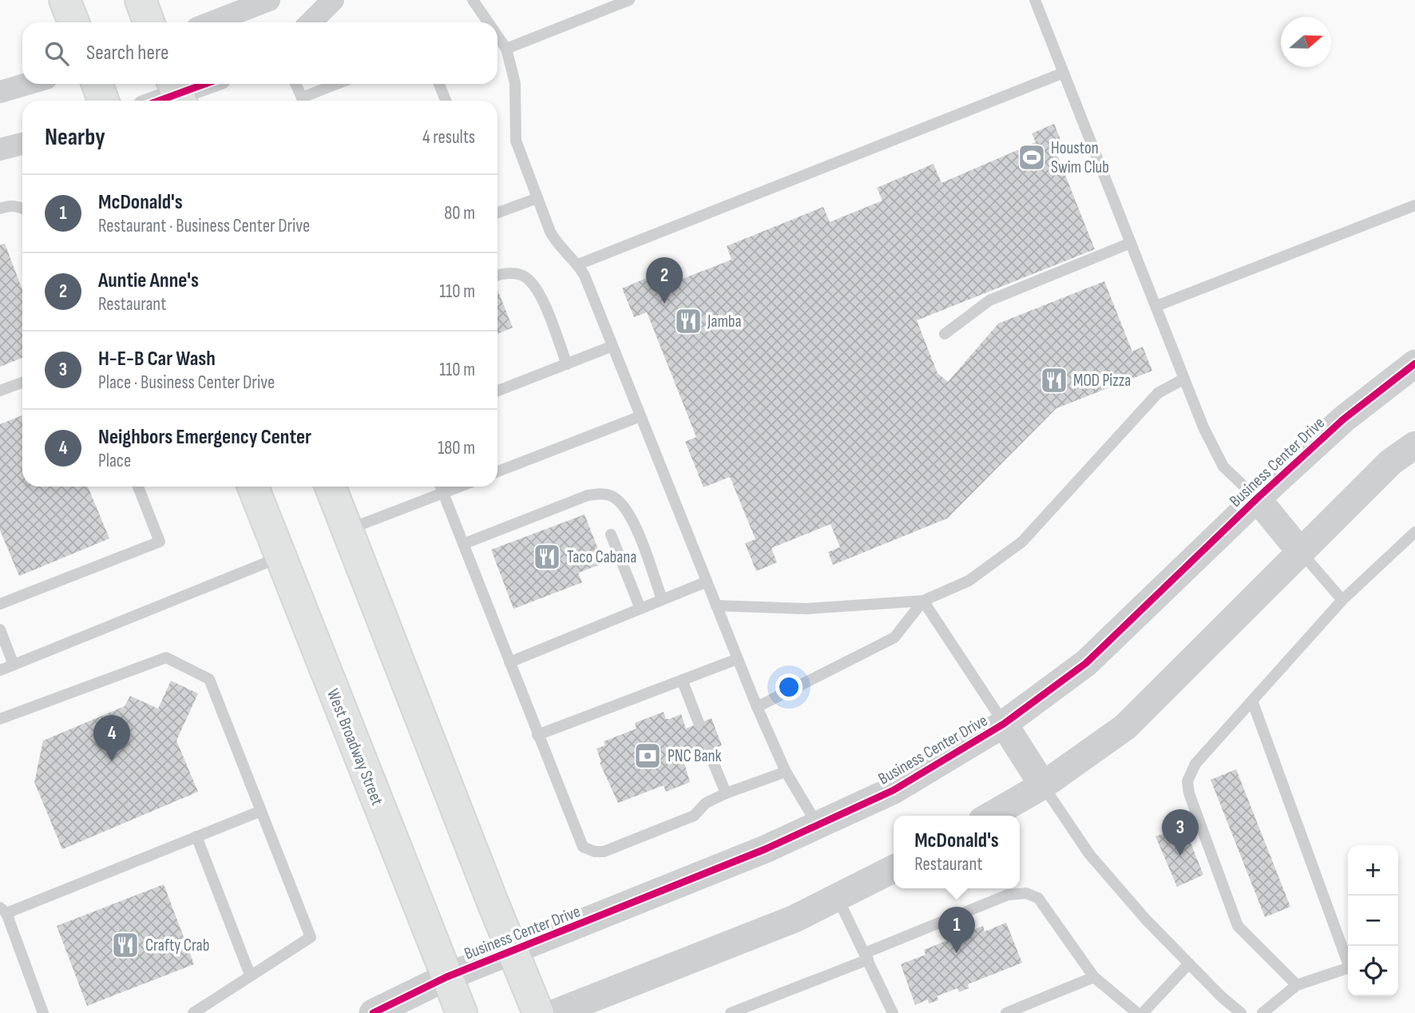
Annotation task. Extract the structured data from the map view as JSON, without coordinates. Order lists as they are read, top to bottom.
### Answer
{
  "streets": {
    "main road": ["West Broadway Street"],
    "street": ["Business Center Drive"]
  },
  "crossings": [
    ["Business Center Drive", "West Broadway Street"]
  ],
  "places": {
    "sports": ["Houston Swim Club"],
    "restaurant": [
      "Jamba",
      "MOD Pizza",
      "Taco Cabana",
      "Crafty Crab"
    ],
    "bank": ["PNC Bank"]
  },
  "north": "right",
  "page": {
    "search": "Search here",
    "heading": ["Nearby", "4 results"],
    "list": [
      {
        "mark": "1",
        "name": "McDonald's",
        "note": "Restaurant · Business Center Drive",
        "value": "80 m"
      },
      {
        "mark": "2",
        "name": "Auntie Anne's",
        "note": "Restaurant",
        "value": "110 m"
      },
      {
        "mark": "3",
        "name": "H-E-B Car Wash",
        "note": "Place · Business Center Drive",
        "value": "110 m"
      },
      {
        "mark": "4",
        "name": "Neighbors Emergency Center",
        "note": "Place",
        "value": "180 m"
      }
    ],
    "pins": [
      "2",
      "4",
      "3",
      "1"
    ],
    "popup": ["McDonald's", "Restaurant"],
    "map_buttons": ["+", "−"]
  }
}
